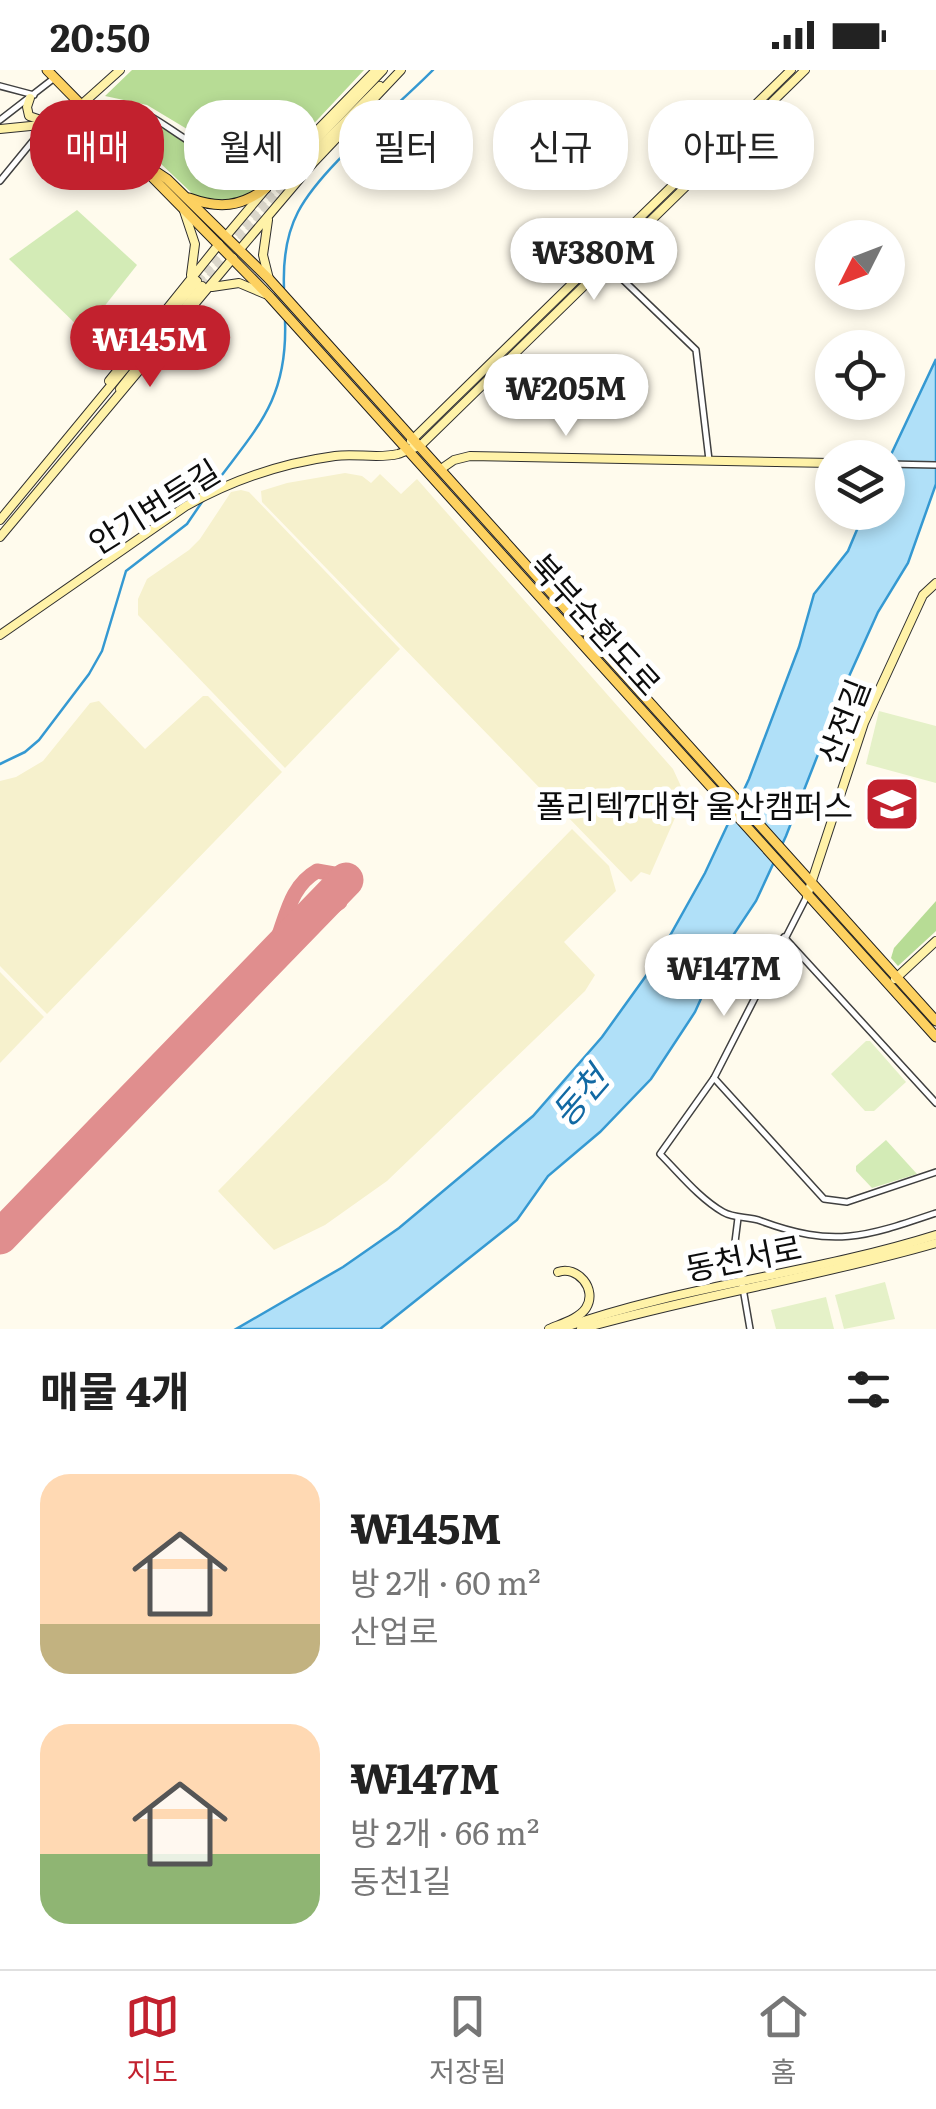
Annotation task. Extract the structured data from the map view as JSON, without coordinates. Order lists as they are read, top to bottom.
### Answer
{
  "streets": {
    "main road": [
      "안기번득길",
      "북부순환도로",
      "산전길",
      "동천서로"
    ]
  },
  "crossings": [
    ["안기번득길", "북부순환도로"],
    ["북부순환도로", "산전길"]
  ],
  "water": ["동천"],
  "places": {
    "school or university": ["폴리텍7대학 울산캠퍼스"]
  },
  "north": "bottom left",
  "page": {
    "status": "20:50",
    "chip": [
      "매매",
      "월세",
      "필터",
      "신규",
      "아파트"
    ],
    "price": [
      "₩380M",
      "₩145M",
      "₩205M",
      "₩147M"
    ],
    "heading": "매물 4개",
    "list": [
      {
        "name": "₩145M",
        "note": "방 2개 · 60 m² · 산업로"
      },
      {
        "name": "₩147M",
        "note": "방 2개 · 66 m² · 동천1길"
      }
    ],
    "tabs": ["지도", "저장됨", "홈"]
  }
}
